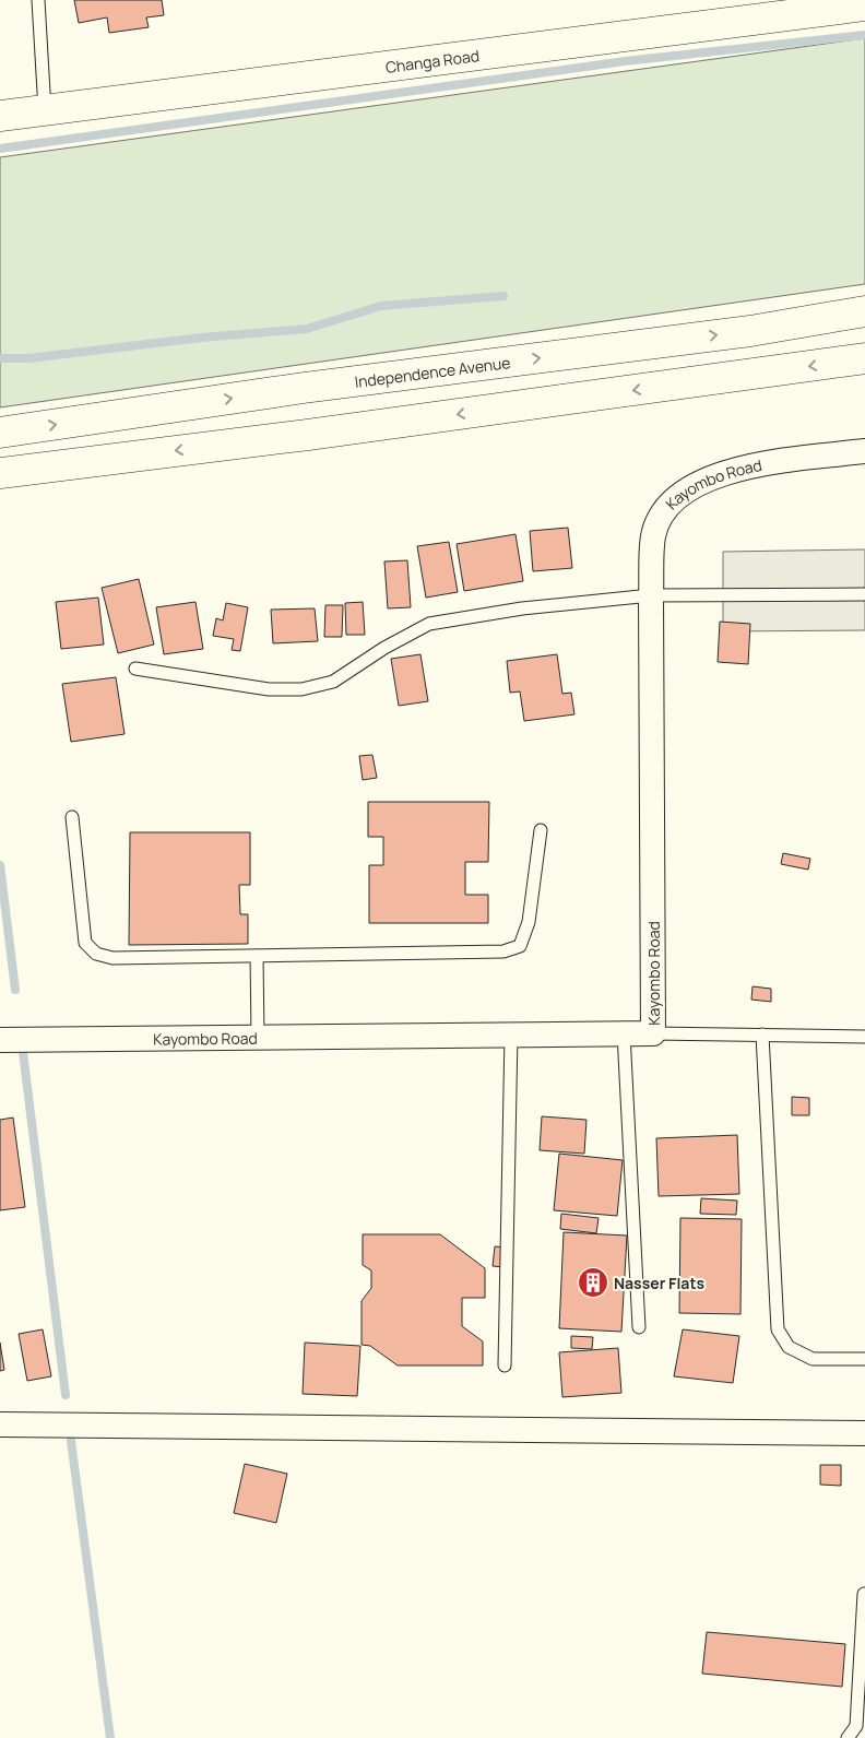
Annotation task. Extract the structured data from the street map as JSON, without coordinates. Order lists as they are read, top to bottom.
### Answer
{
  "streets": {
    "main road": ["Changa Road", "Independence Avenue"],
    "street": ["Kayombo Road"]
  },
  "places": {
    "building": ["Nasser Flats"]
  }
}
